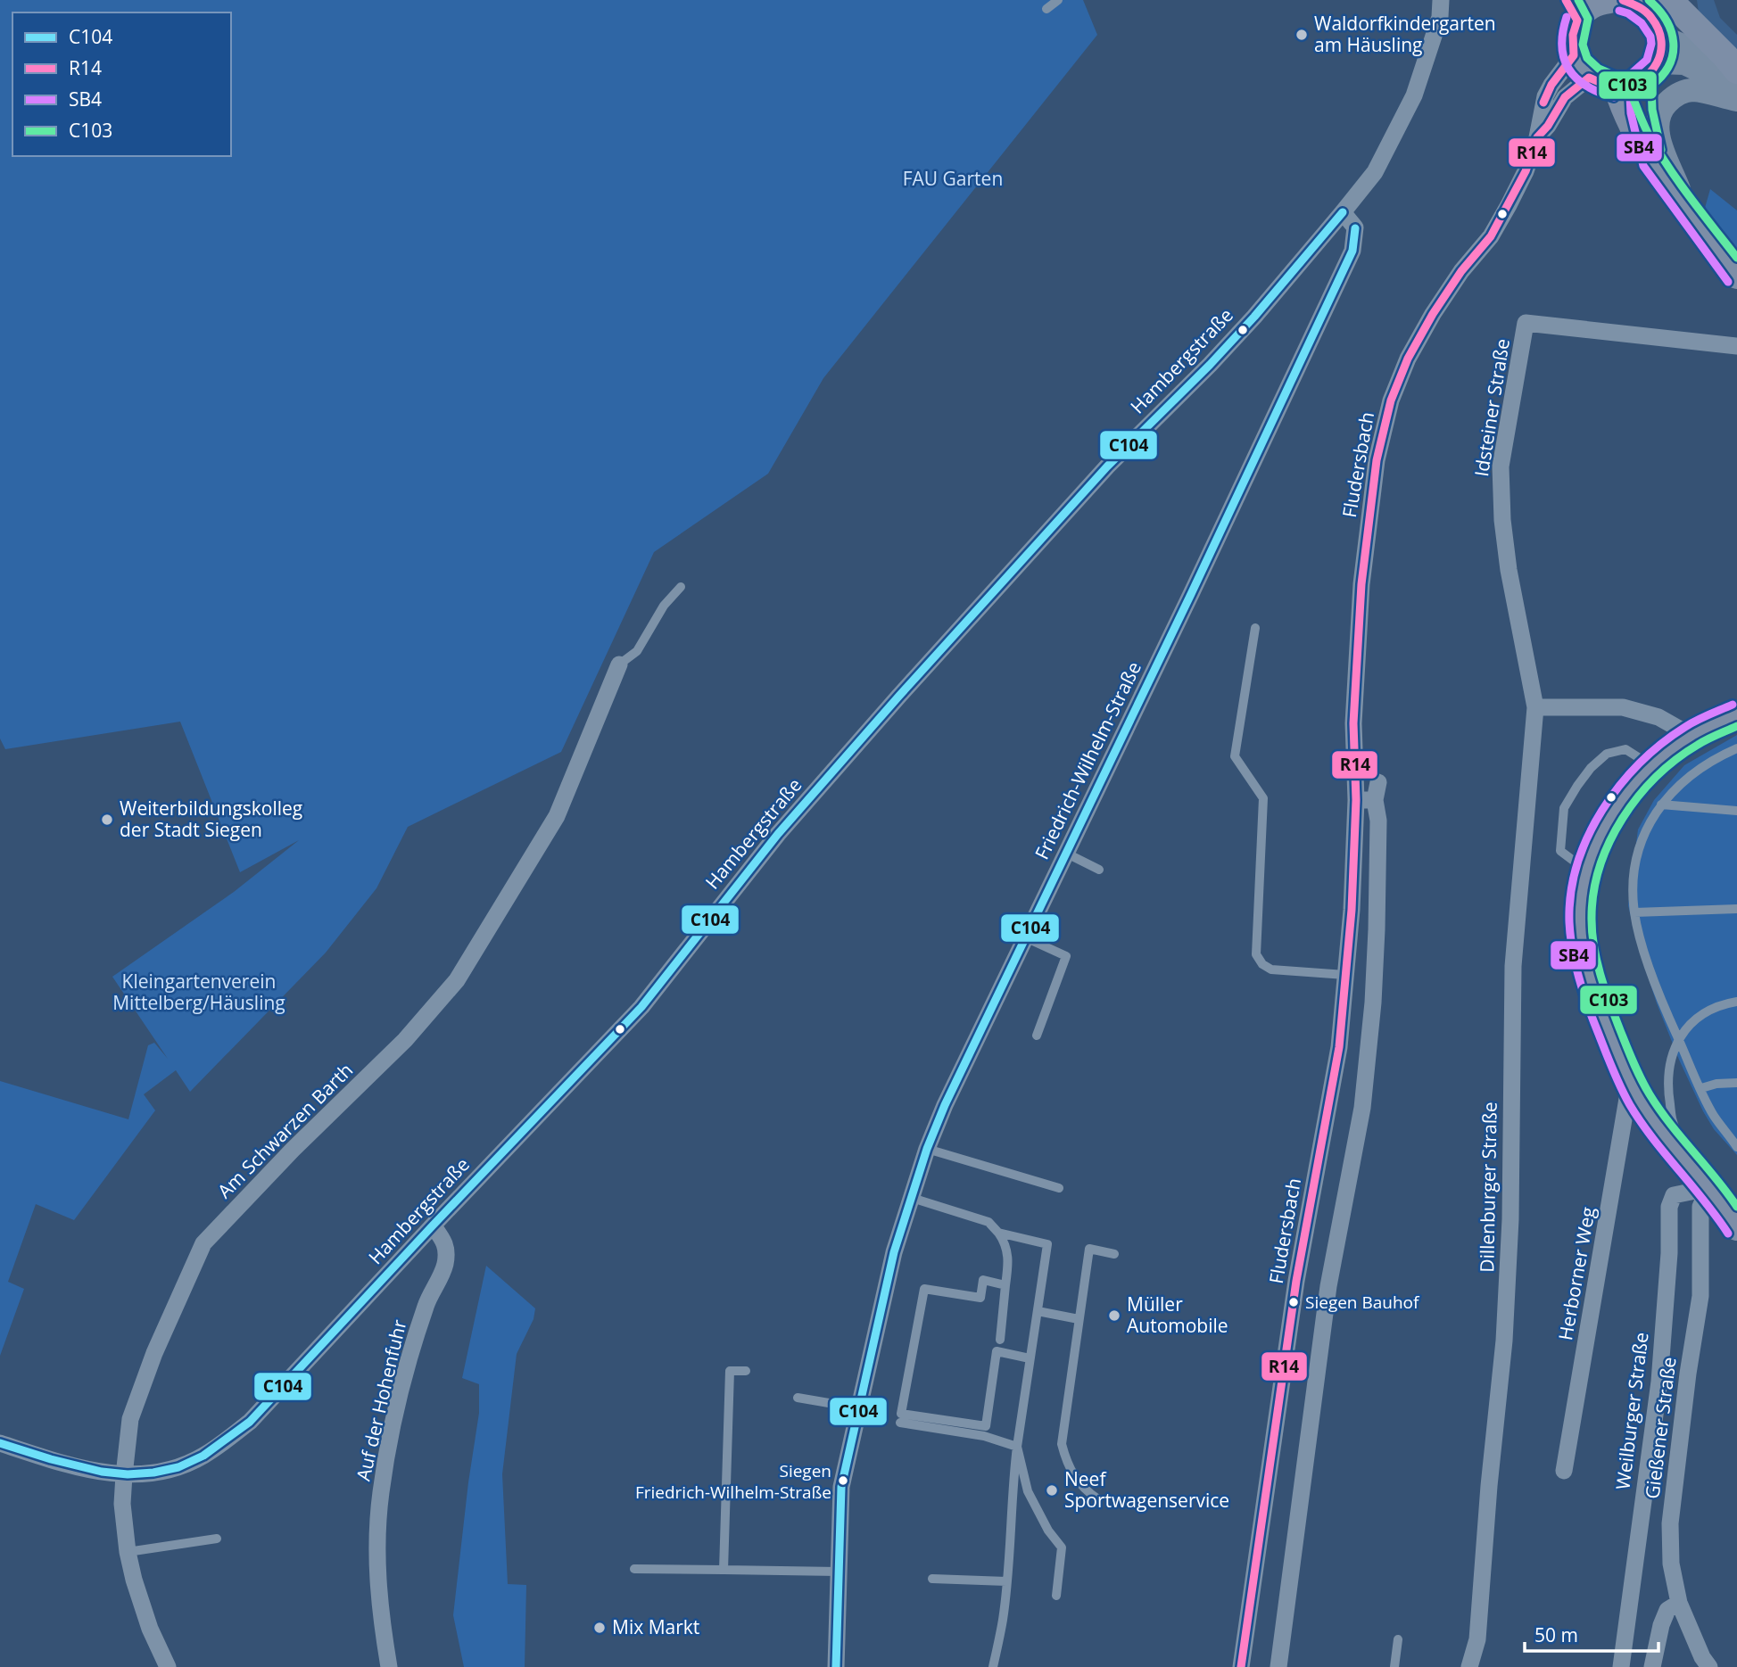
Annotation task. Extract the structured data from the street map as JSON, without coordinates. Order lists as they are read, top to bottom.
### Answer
{
  "streets": {
    "street": [
      "Hambergstraße",
      "Idsteiner Straße",
      "Fludersbach",
      "Friedrich-Wilhelm-Straße",
      "Am Schwarzen Barth",
      "Dillenburger Straße",
      "Herborner Weg",
      "Auf der Hohenfuhr",
      "Weilburger Straße",
      "Gießener Straße"
    ]
  },
  "crossings": [
    ["Hambergstraße", "Friedrich-Wilhelm-Straße"],
    ["Hambergstraße", "Am Schwarzen Barth"],
    ["Hambergstraße", "Auf der Hohenfuhr"],
    ["Idsteiner Straße", "Dillenburger Straße"],
    ["Weilburger Straße", "Gießener Straße"]
  ],
  "parks": ["FAU Garten", "Kleingartenverein Mittelberg/Häusling"],
  "places": [
    "Waldorfkindergarten am Häusling",
    "Weiterbildungskolleg der Stadt Siegen",
    "Siegen Bauhof",
    "Müller Automobile",
    "Siegen Friedrich-Wilhelm-Straße",
    "Neef Sportwagenservice",
    "Mix Markt"
  ],
  "lines": [
    "transit line R14",
    "transit line C103",
    "transit line SB4",
    "transit line C104"
  ],
  "legend": [
    "C104",
    "R14",
    "SB4",
    "C103"
  ],
  "scale_bar": "50 m"
}
